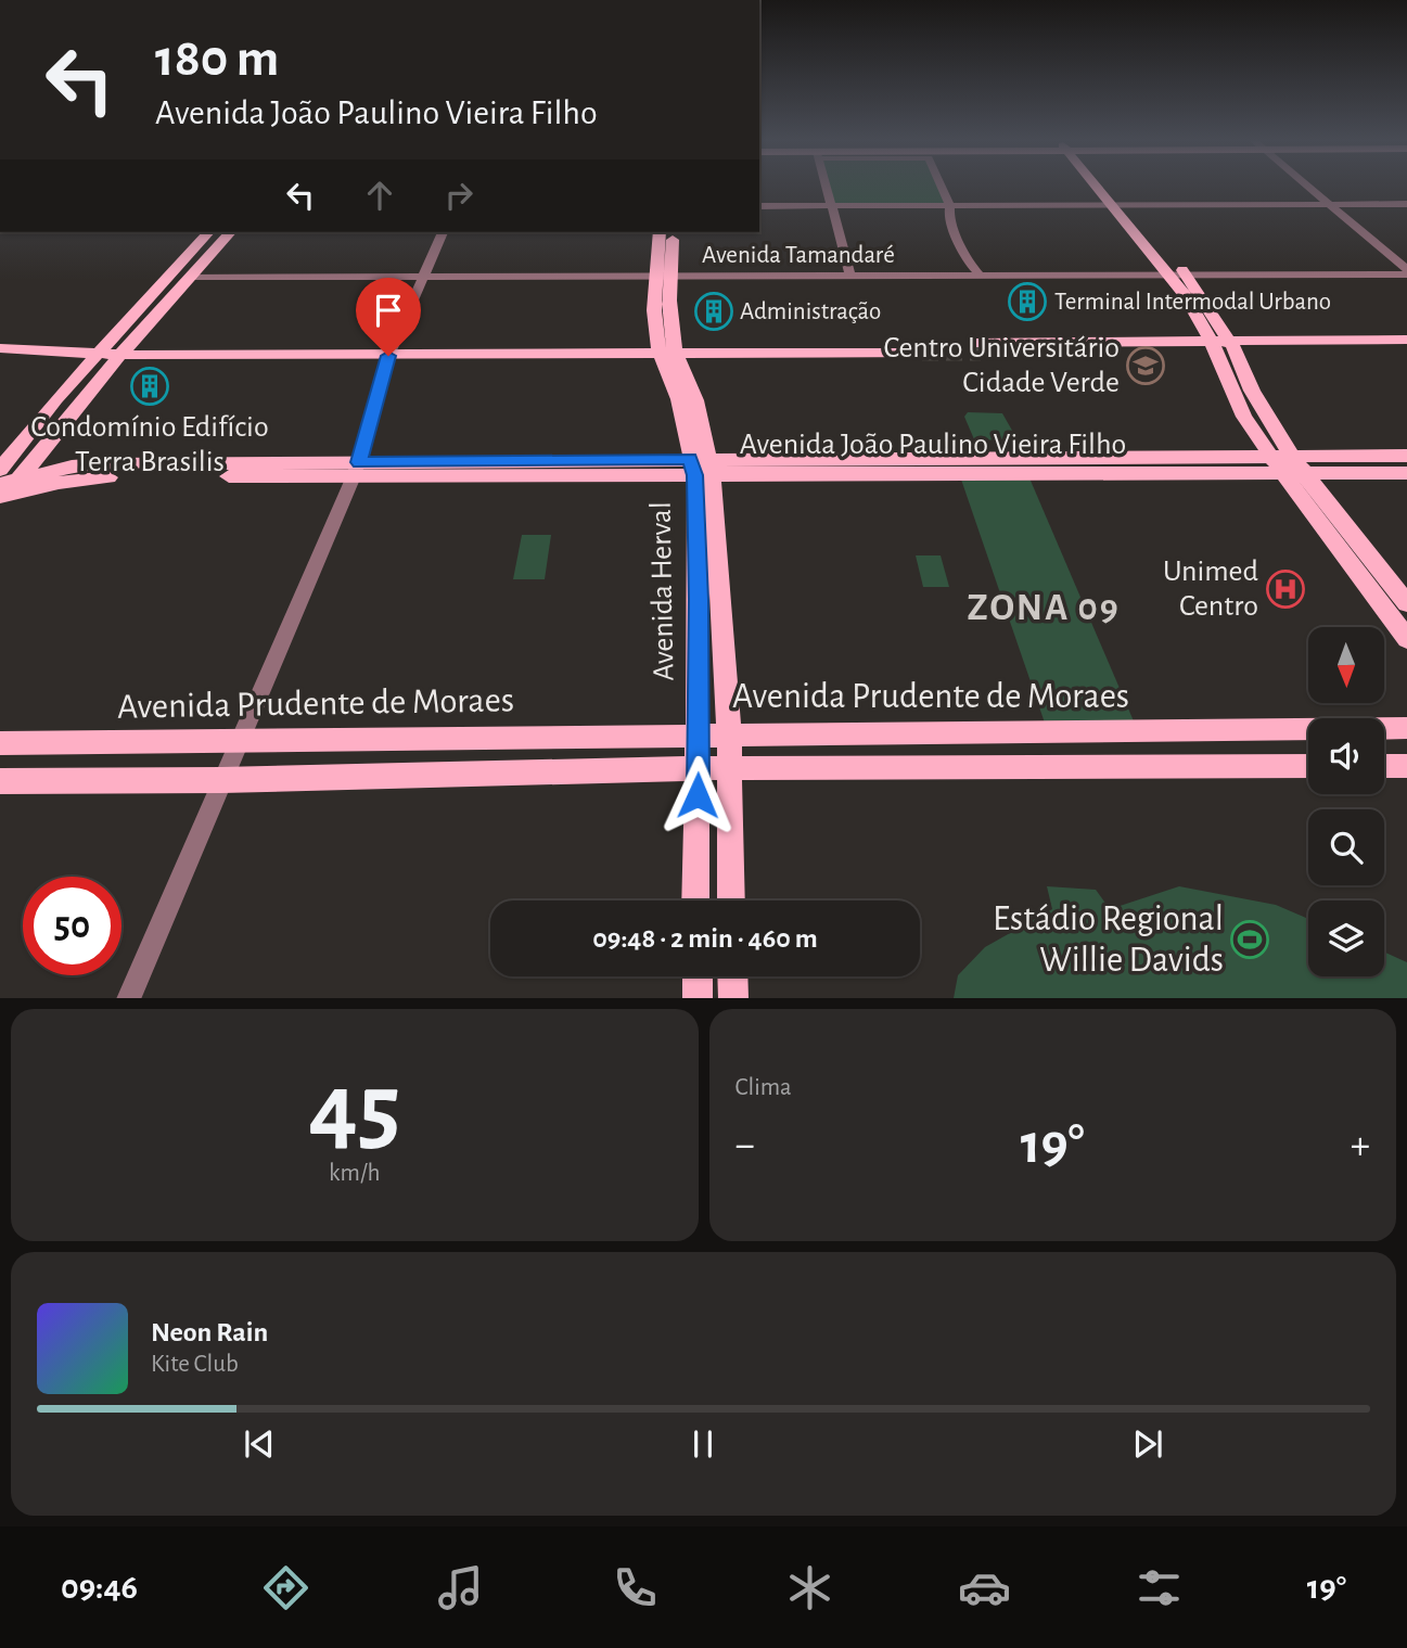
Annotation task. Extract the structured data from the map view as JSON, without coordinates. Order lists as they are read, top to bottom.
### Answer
{
  "streets": {
    "main road": ["Avenida João Paulino Vieira Filho", "Avenida Herval", "Avenida Prudente de Moraes"],
    "street": ["Avenida Tamandaré"]
  },
  "crossings": [
    ["Avenida Tamandaré", "Avenida Herval"],
    ["Avenida João Paulino Vieira Filho", "Avenida Herval"],
    ["Avenida Herval", "Avenida Prudente de Moraes"]
  ],
  "districts": ["ZONA 09"],
  "places": {
    "building": ["Terminal Intermodal Urbano", "Administração", "Condomínio Edifício Terra Brasilis"],
    "school or university": ["Centro Universitário Cidade Verde"],
    "hospital": ["Unimed Centro"],
    "sports": ["Estádio Regional Willie Davids"]
  },
  "north": "bottom",
  "page": {
    "turn": ["180 m", "Avenida João Paulino Vieira Filho"],
    "limit": "50",
    "trip": "09:48 · 2 min · 460 m",
    "tile": [
      ["45", "km/h"],
      "Clima"
    ],
    "heat": ["−", "19°", "+"],
    "song": ["Neon Rain", "Kite Club"],
    "tabs": ["09:46", "19°"]
  }
}
